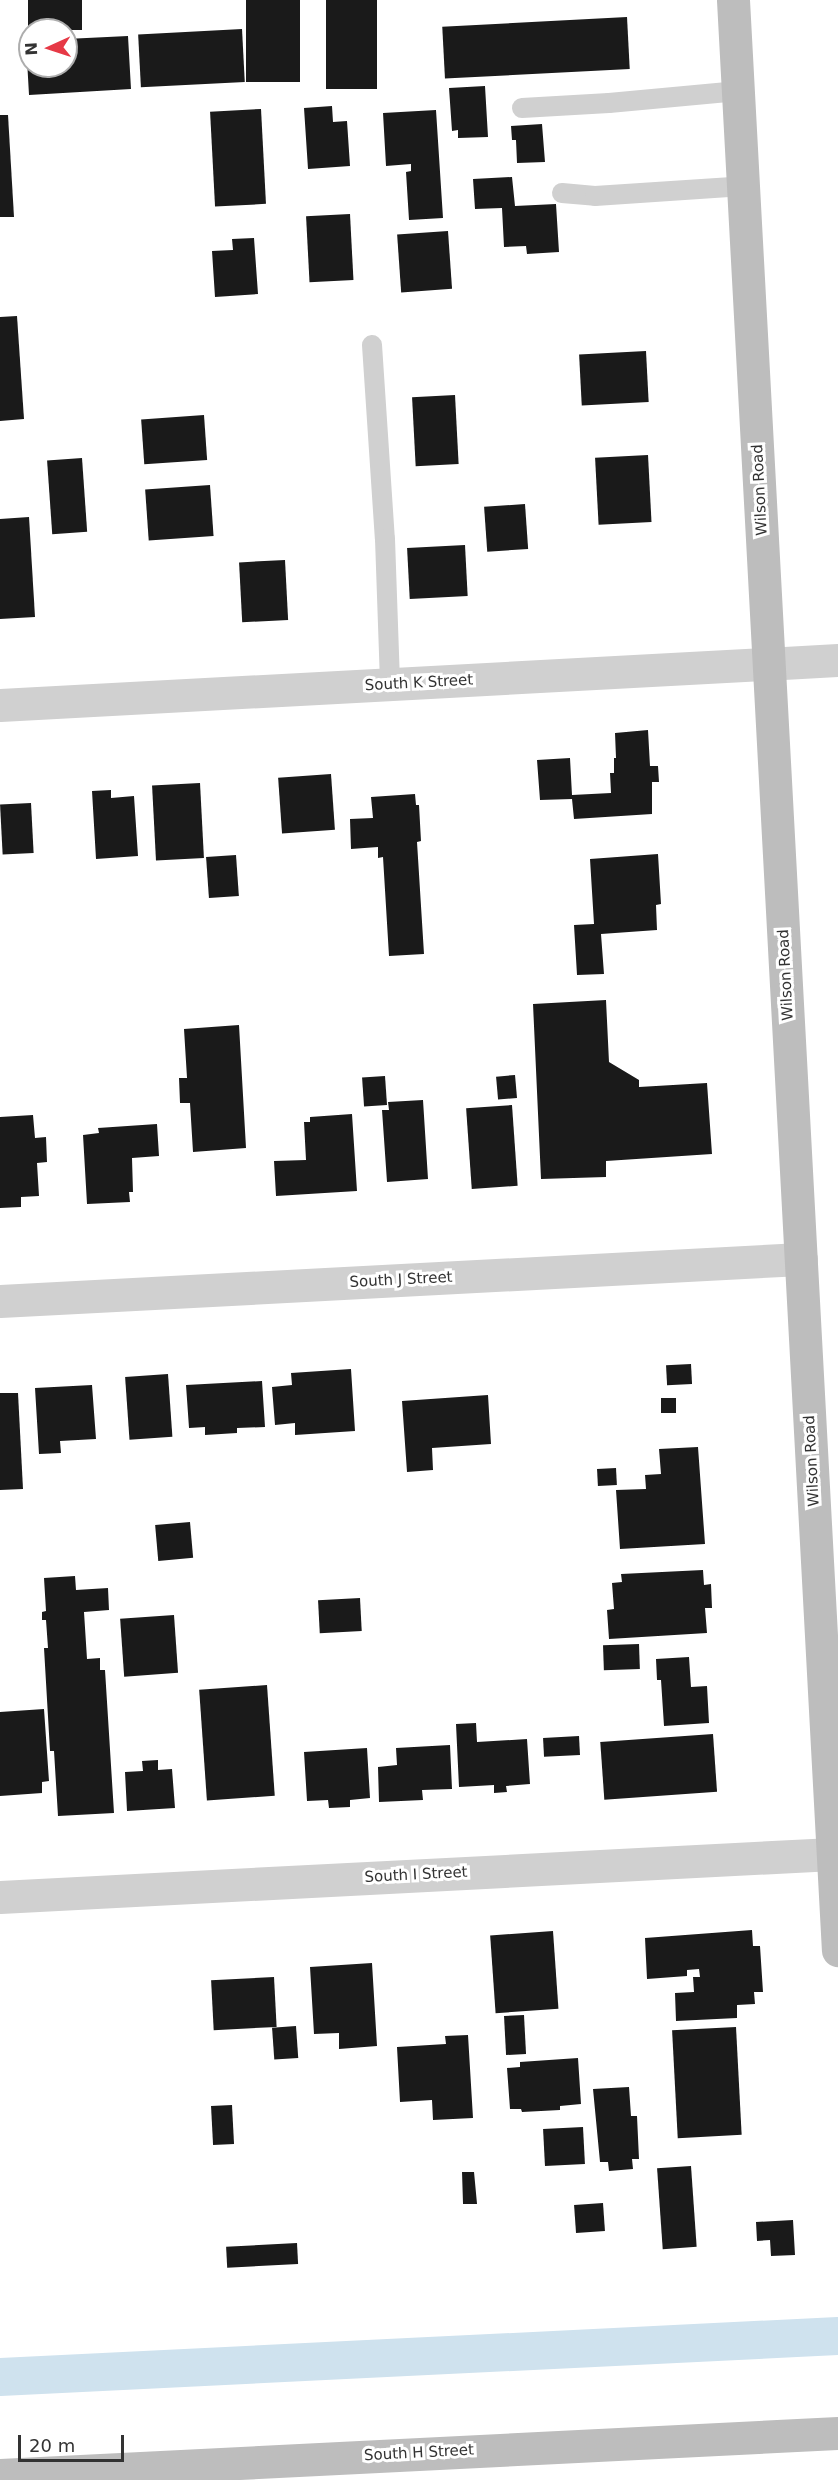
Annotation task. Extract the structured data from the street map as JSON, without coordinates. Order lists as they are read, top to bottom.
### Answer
{
  "streets": {
    "street": [
      "Wilson Road",
      "South K Street",
      "South J Street",
      "South I Street",
      "South H Street"
    ]
  },
  "crossings": [
    ["Wilson Road", "South K Street"],
    ["Wilson Road", "South J Street"],
    ["Wilson Road", "South I Street"]
  ],
  "scale_bar": "20 m",
  "north": "left"
}
